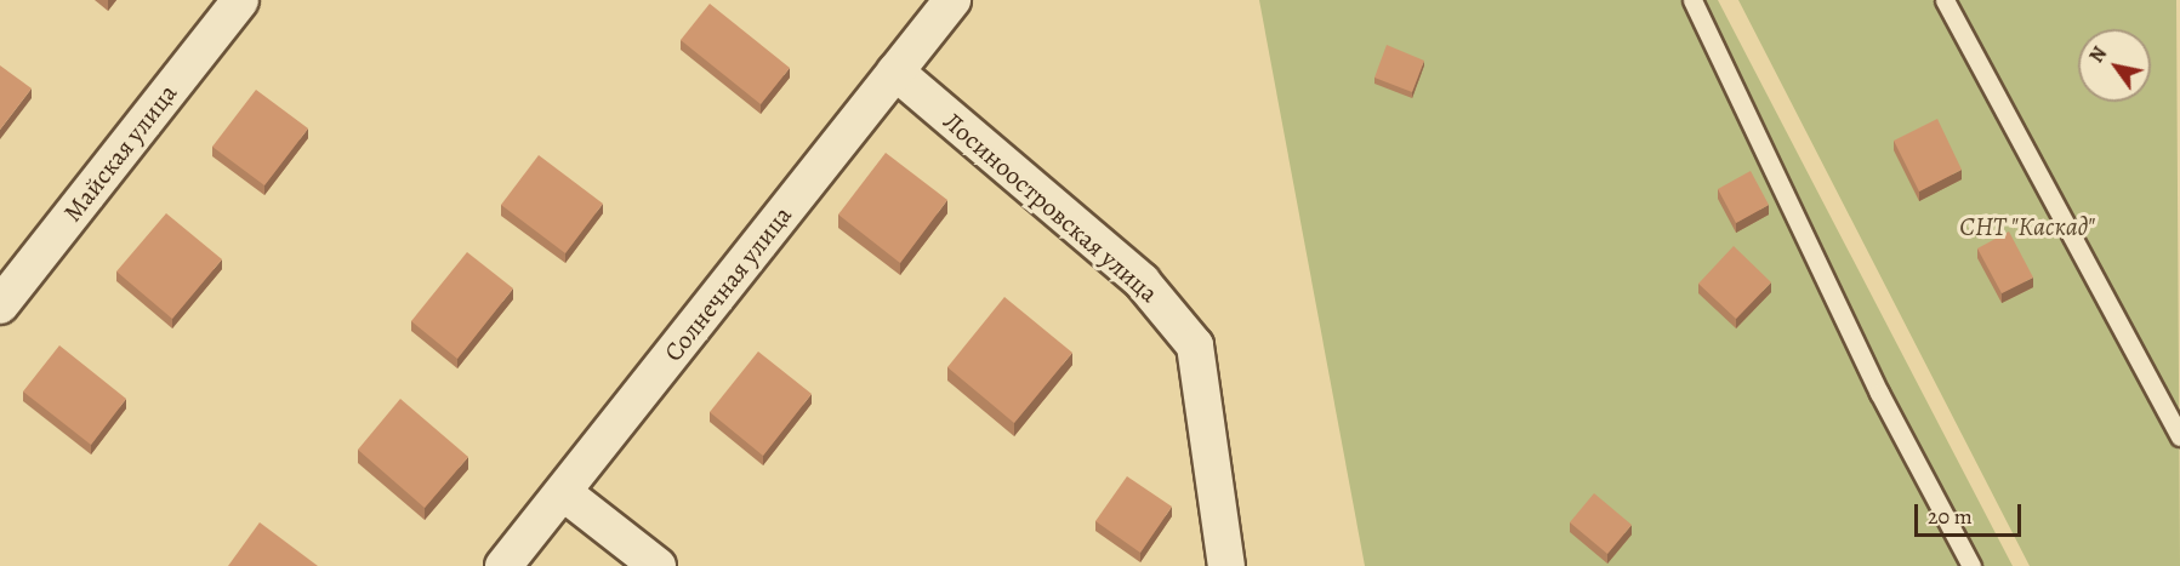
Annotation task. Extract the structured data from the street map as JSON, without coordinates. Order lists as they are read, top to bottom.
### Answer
{
  "streets": {
    "street": ["Майская улица", "Лосиноостровская улица", "Солнечная улица"]
  },
  "crossings": [
    ["Лосиноостровская улица", "Солнечная улица"]
  ],
  "parks": ["СНТ \"Каскад\""],
  "scale_bar": "20 m",
  "north": "top left"
}
